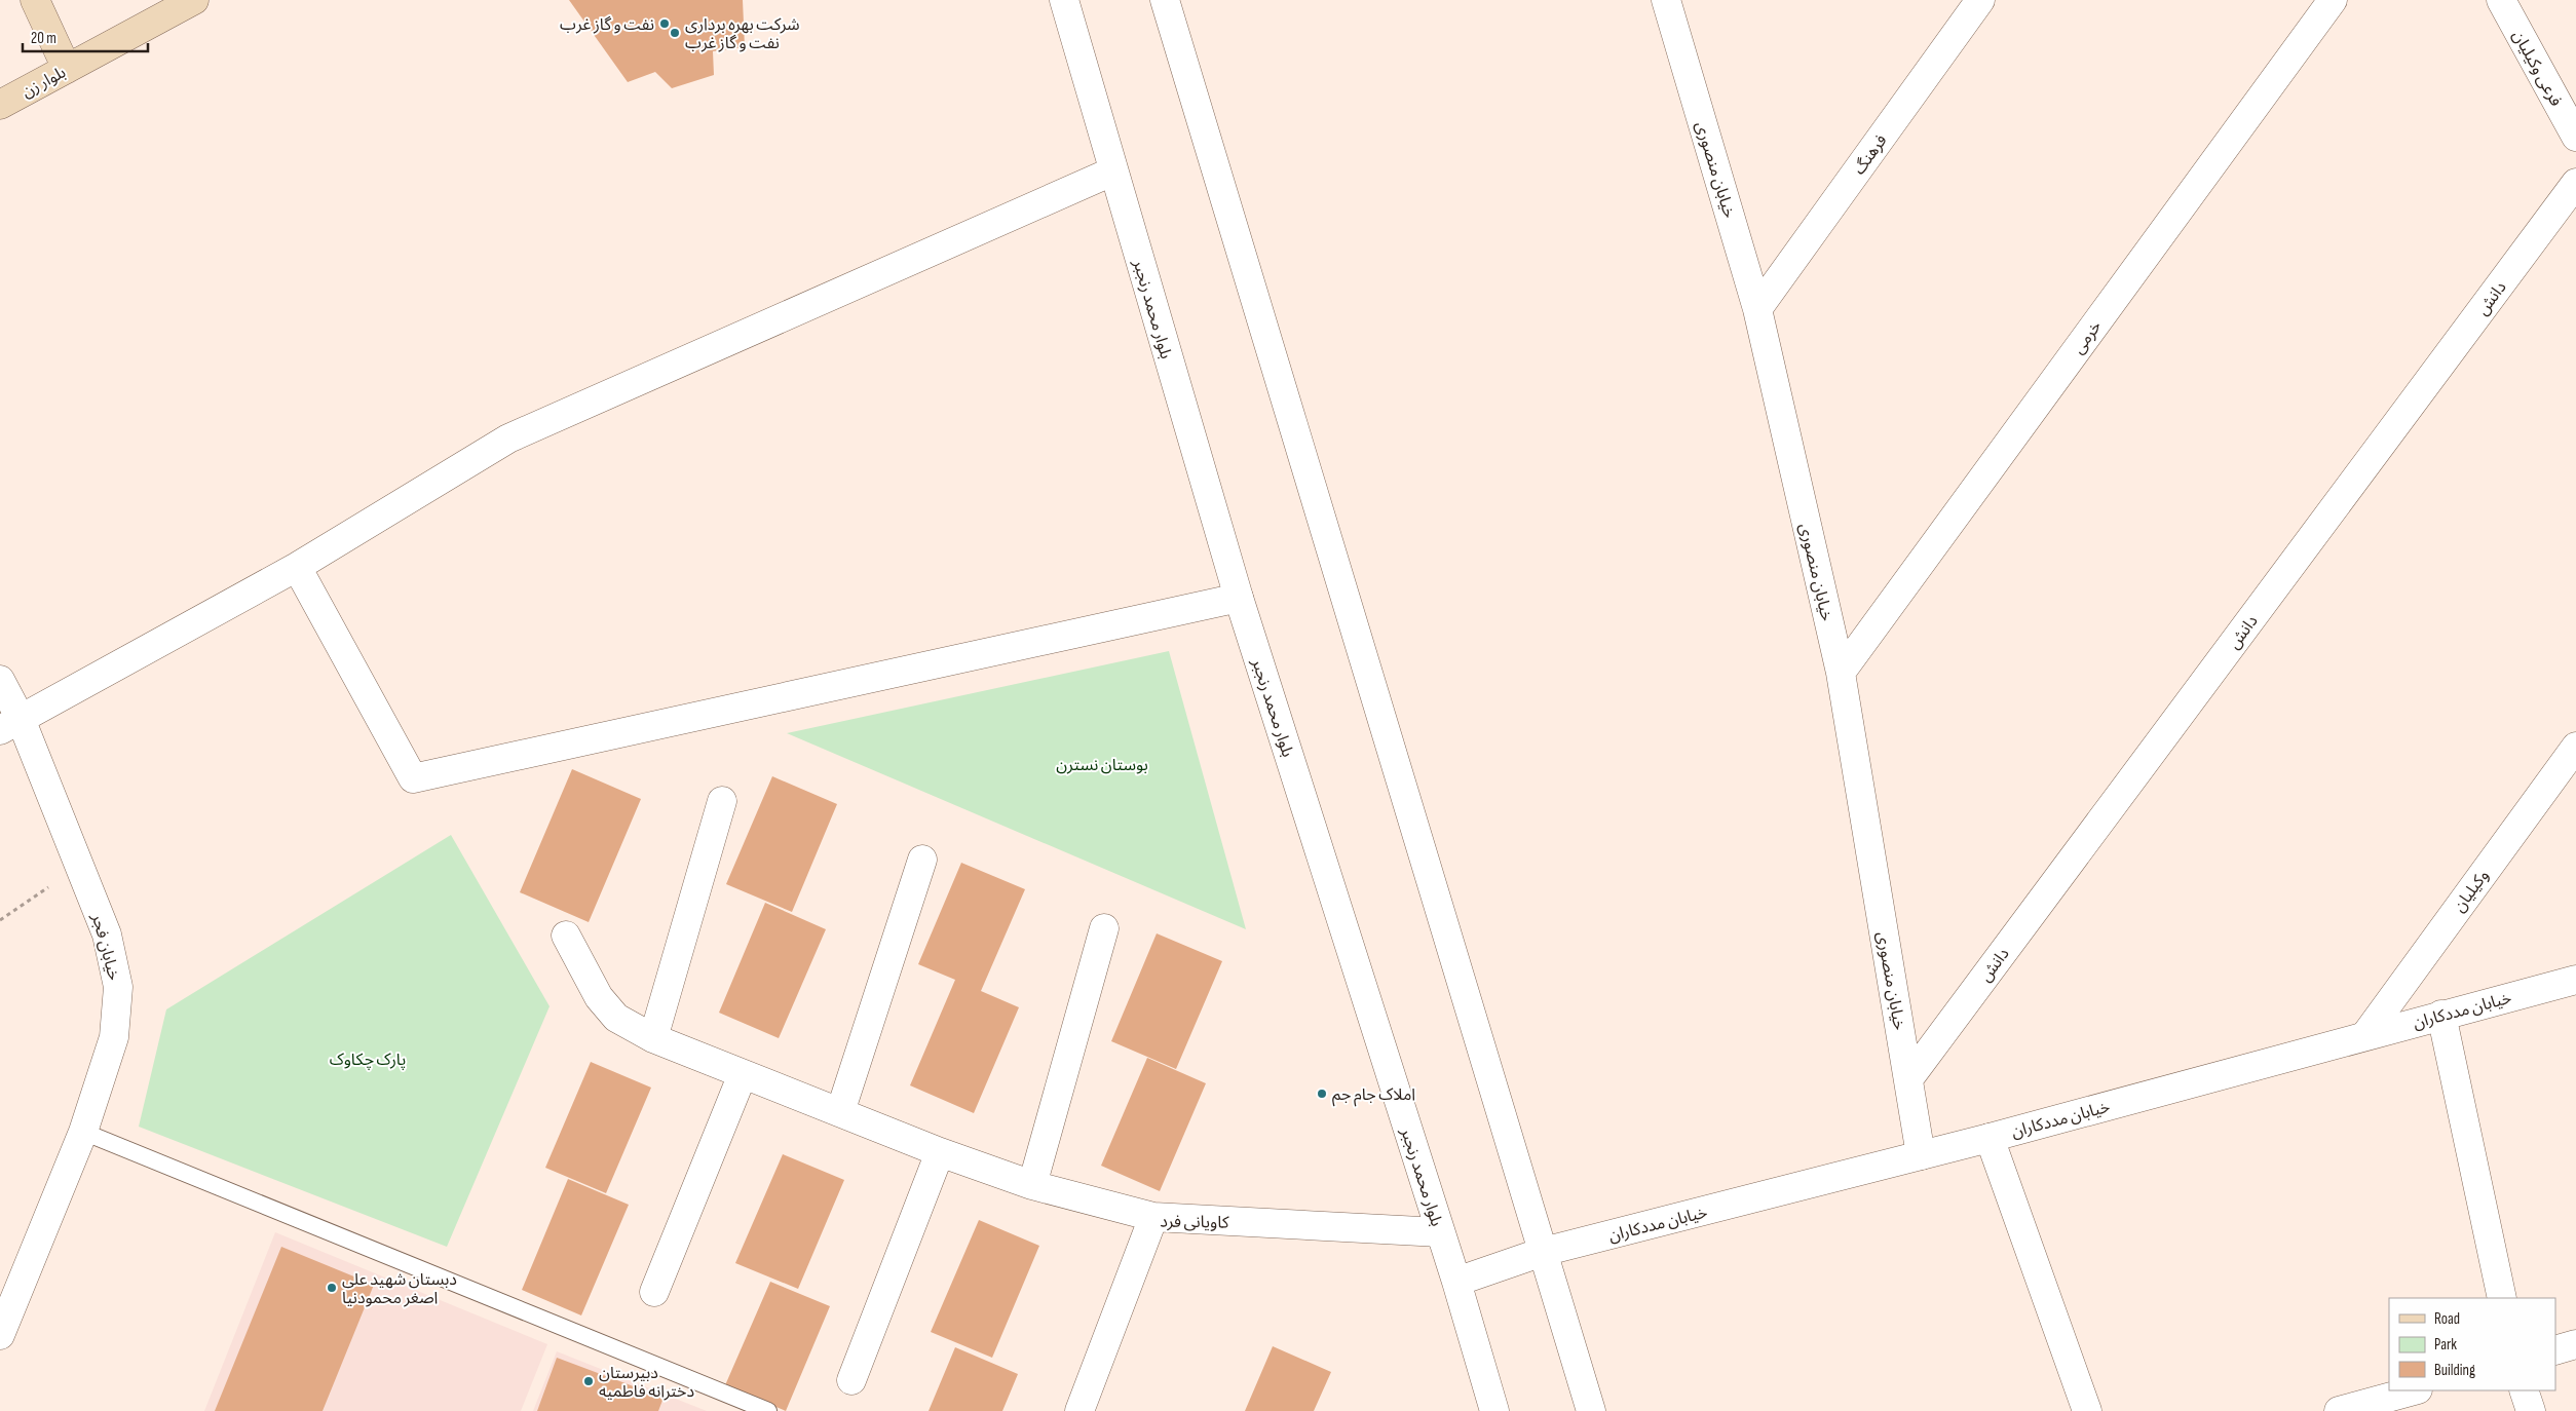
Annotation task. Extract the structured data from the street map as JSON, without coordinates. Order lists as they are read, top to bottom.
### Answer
{
  "streets": {
    "main road": ["بلوار زن"],
    "street": [
      "فرعی وکیلیان",
      "فرهنگ",
      "خیابان منصوری",
      "دانش",
      "بلوار محمد رنجبر",
      "خرمی",
      "وکیلیان",
      "خیابان فجر",
      "خیابان مددکاران",
      "کاویانی فرد"
    ]
  },
  "crossings": [
    ["فرهنگ", "خیابان منصوری"],
    ["خیابان منصوری", "دانش"],
    ["خیابان منصوری", "خرمی"],
    ["خیابان منصوری", "خیابان مددکاران"],
    ["بلوار محمد رنجبر", "خیابان مددکاران"],
    ["بلوار محمد رنجبر", "کاویانی فرد"],
    ["وکیلیان", "خیابان مددکاران"]
  ],
  "parks": ["بوستان نسترن", "پارک چکاوک"],
  "places": [
    "نفت و گاز غرب",
    "شرکت بهره برداری نفت و گاز غرب",
    "املاک جام جم",
    "دبستان شهید علی اصغر محمودنیا",
    "دبیرستان دخترانه فاطمیه"
  ],
  "legend": ["Road", "Park", "Building"],
  "scale_bar": "20 m"
}
